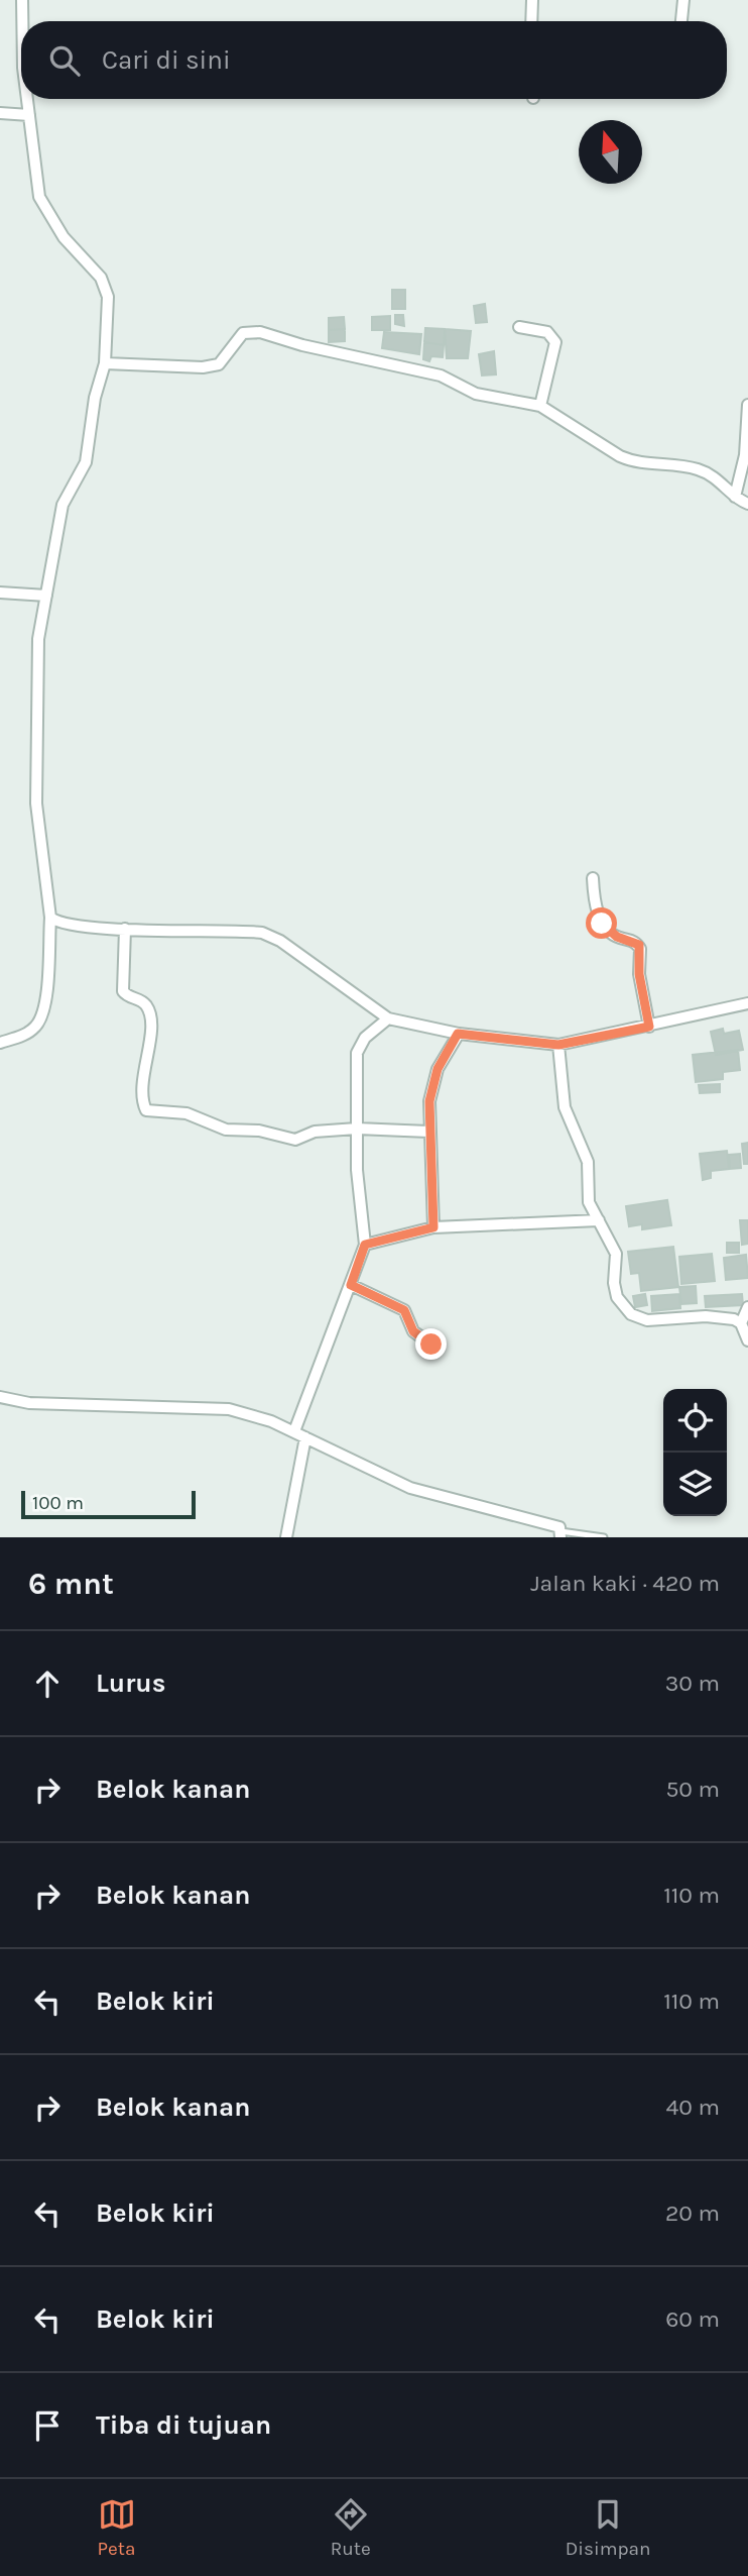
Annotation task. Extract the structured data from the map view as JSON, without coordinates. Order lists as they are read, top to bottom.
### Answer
{
  "scale_bar": "100 m",
  "north": "top",
  "page": {
    "search": "Cari di sini",
    "scale": "100 m",
    "heading": ["6 mnt", "Jalan kaki · 420 m"],
    "list": [
      ["Lurus", "30 m"],
      ["Belok kanan", "50 m"],
      ["Belok kanan", "110 m"],
      ["Belok kiri", "110 m"],
      ["Belok kanan", "40 m"],
      ["Belok kiri", "20 m"],
      ["Belok kiri", "60 m"],
      "Tiba di tujuan"
    ],
    "nav": ["Peta", "Rute", "Disimpan"]
  }
}
